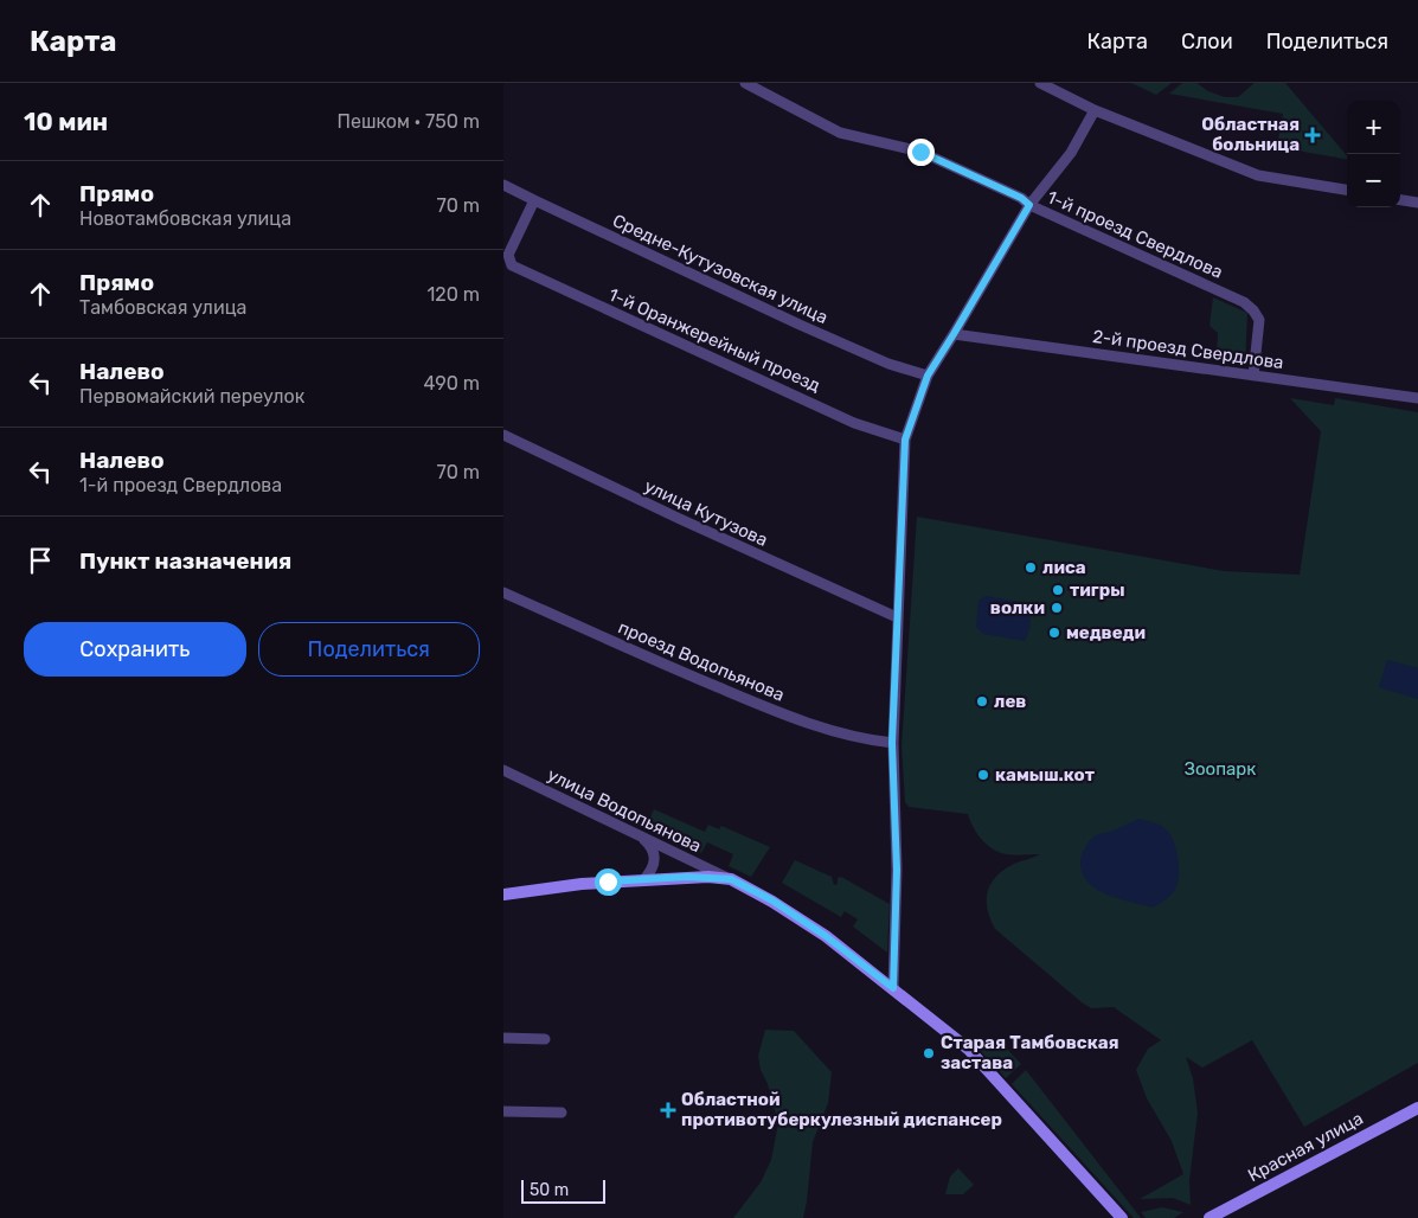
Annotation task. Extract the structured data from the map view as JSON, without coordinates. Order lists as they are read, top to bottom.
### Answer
{
  "streets": {
    "main road": ["Красная улица"],
    "street": [
      "1-й проезд Свердлова",
      "Средне-Кутузовская улица",
      "1-й Оранжерейный проезд",
      "2-й проезд Свердлова",
      "улица Кутузова",
      "проезд Водопьянова",
      "улица Водопьянова"
    ]
  },
  "crossings": [
    ["1-й проезд Свердлова", "2-й проезд Свердлова"],
    ["Средне-Кутузовская улица", "1-й Оранжерейный проезд"]
  ],
  "parks": ["Зоопарк"],
  "places": {
    "health": ["Областная больница", "Областной противотуберкулезный диспансер"],
    "other": [
      "лиса",
      "тигры",
      "волки",
      "медведи",
      "лев",
      "камыш.кот",
      "Старая Тамбовская застава"
    ]
  },
  "scale_bar": "50 m",
  "page": {
    "header": "Карта",
    "nav": ["Карта", "Слои", "Поделиться"],
    "heading": ["10 мин", "Пешком · 750 m"],
    "map_buttons": ["+", "−"],
    "list": [
      ["Прямо", "Новотамбовская улица", "70 m"],
      ["Прямо", "Тамбовская улица", "120 m"],
      ["Налево", "Первомайский переулок", "490 m"],
      ["Налево", "1-й проезд Свердлова", "70 m"],
      "Пункт назначения"
    ],
    "buttons": ["Сохранить", "Поделиться"],
    "scale": "50 m"
  }
}
